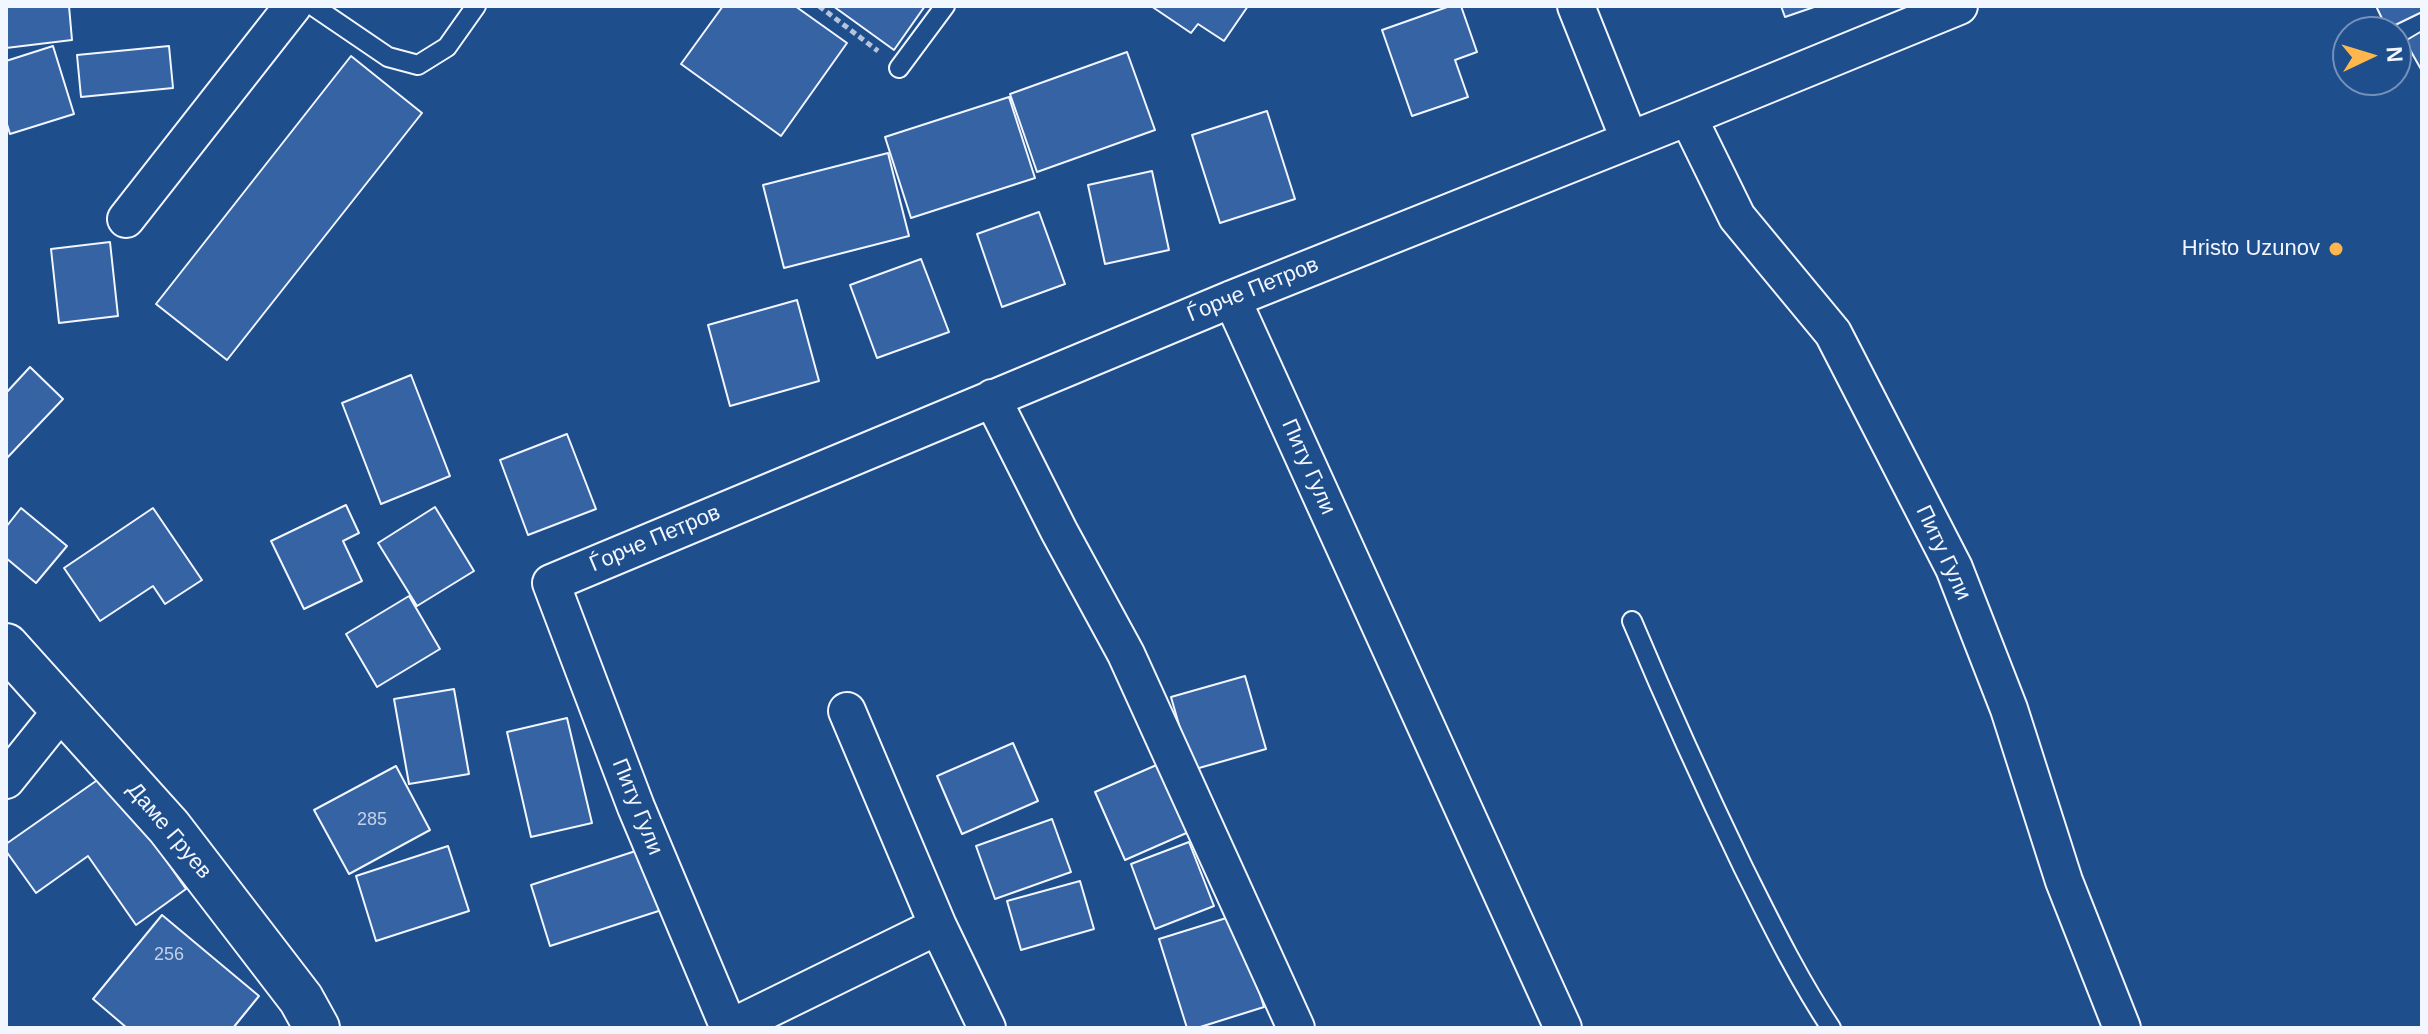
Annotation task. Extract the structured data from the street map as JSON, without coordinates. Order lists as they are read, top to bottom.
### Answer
{
  "streets": {
    "street": ["Ѓорче Петров", "Питу Гули", "Даме Груев"]
  },
  "crossings": [
    ["Ѓорче Петров", "Питу Гули"]
  ],
  "places": ["Hristo Uzunov"],
  "house_numbers": ["285", "256"],
  "north": "right"
}
